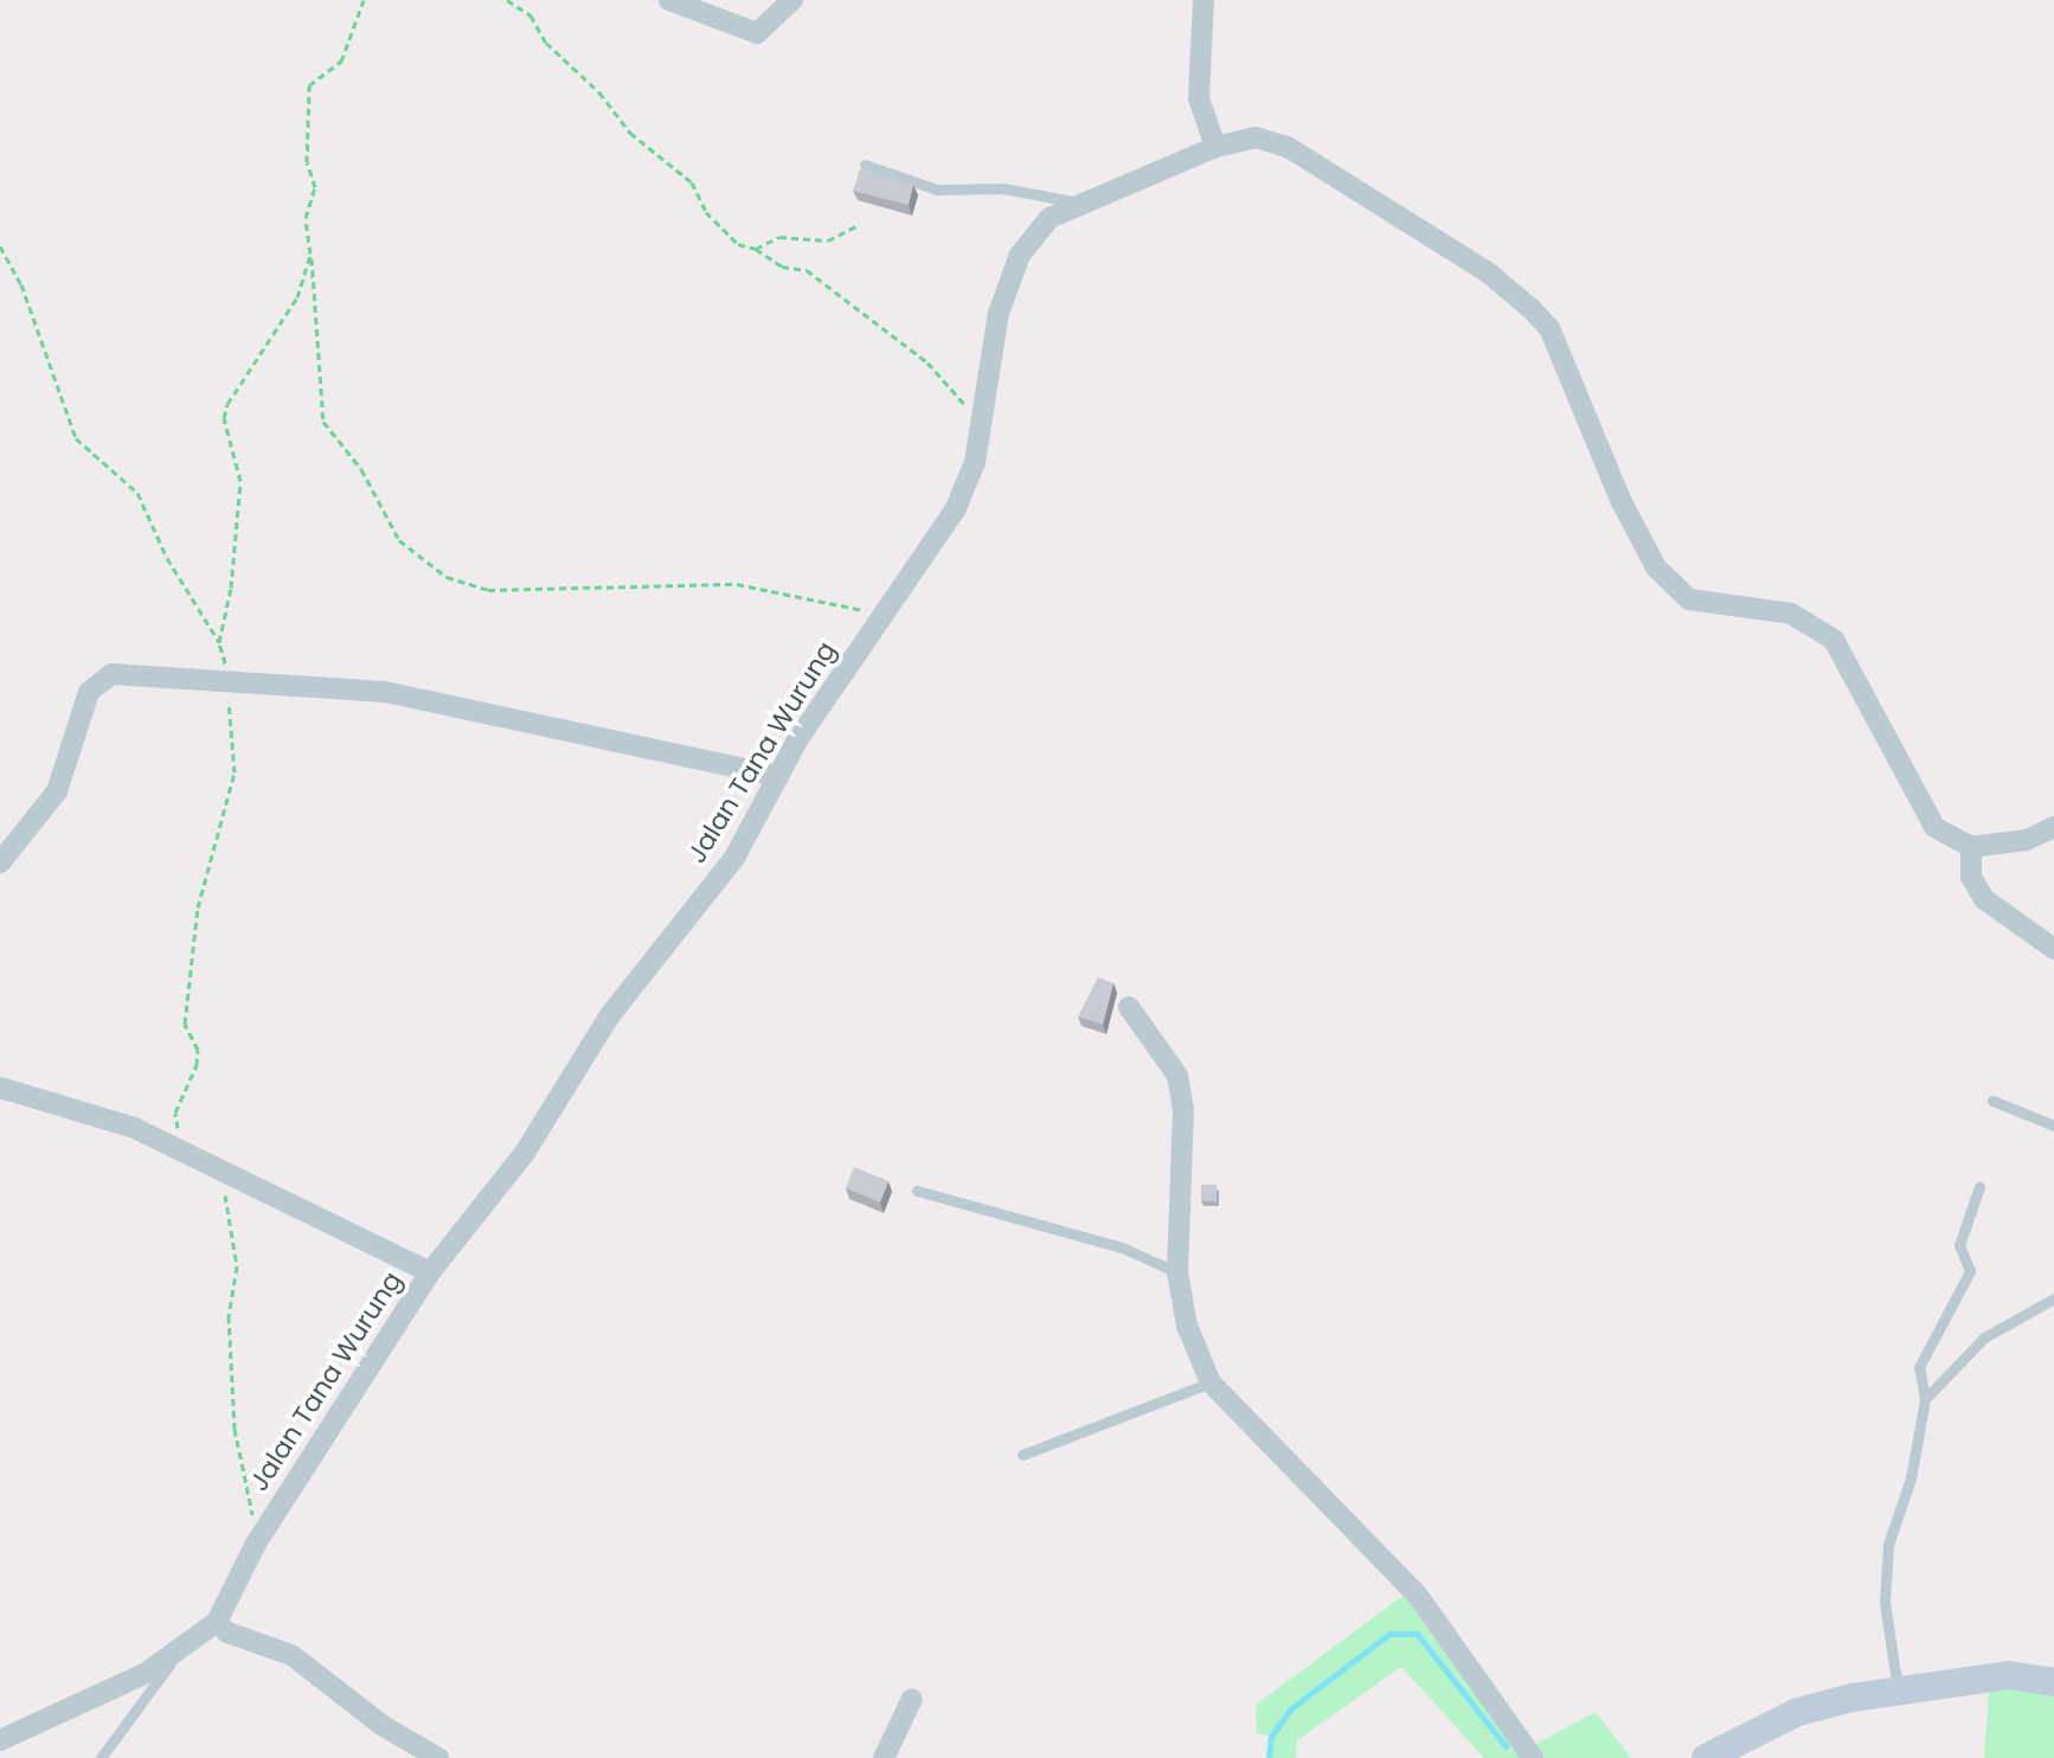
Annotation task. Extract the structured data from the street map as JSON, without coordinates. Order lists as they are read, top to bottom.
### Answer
{
  "streets": {
    "street": ["Jalan Tana Wurung"]
  }
}
